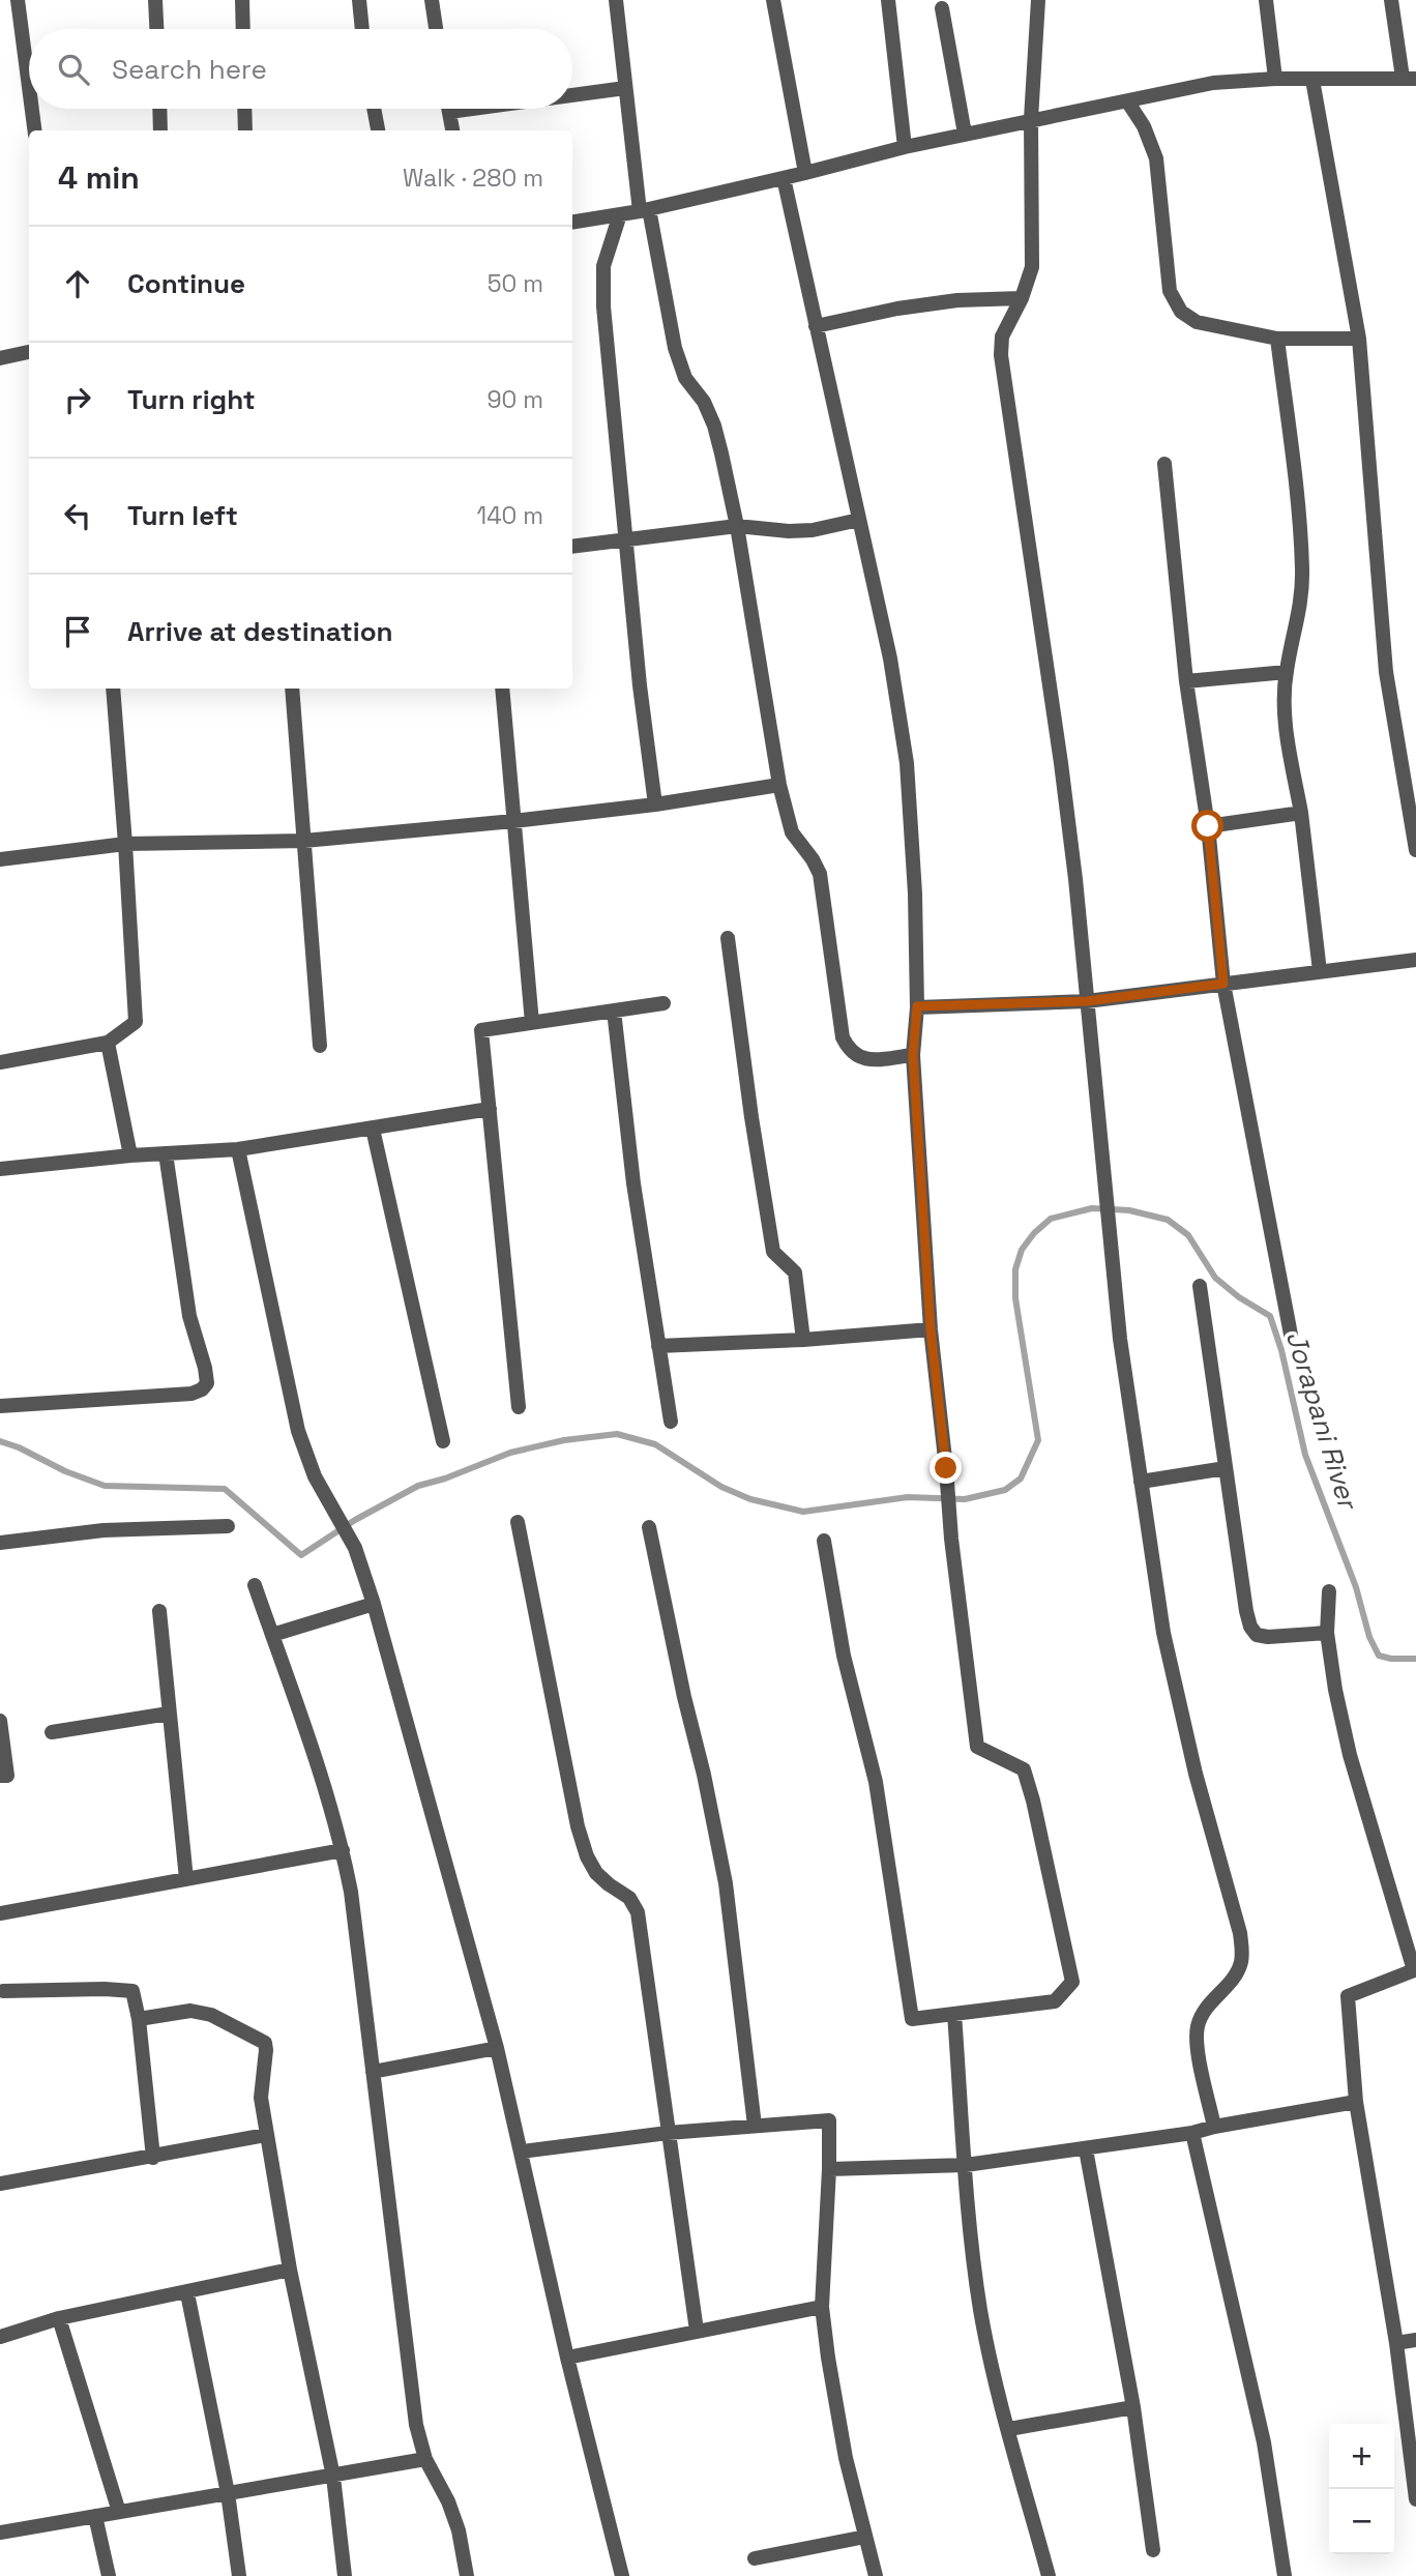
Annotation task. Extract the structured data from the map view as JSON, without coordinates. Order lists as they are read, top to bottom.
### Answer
{
  "water": ["Jorapani River"],
  "page": {
    "search": "Search here",
    "heading": ["4 min", "Walk · 280 m"],
    "list": [
      ["Continue", "50 m"],
      ["Turn right", "90 m"],
      ["Turn left", "140 m"],
      "Arrive at destination"
    ],
    "map_buttons": ["+", "−"]
  }
}
